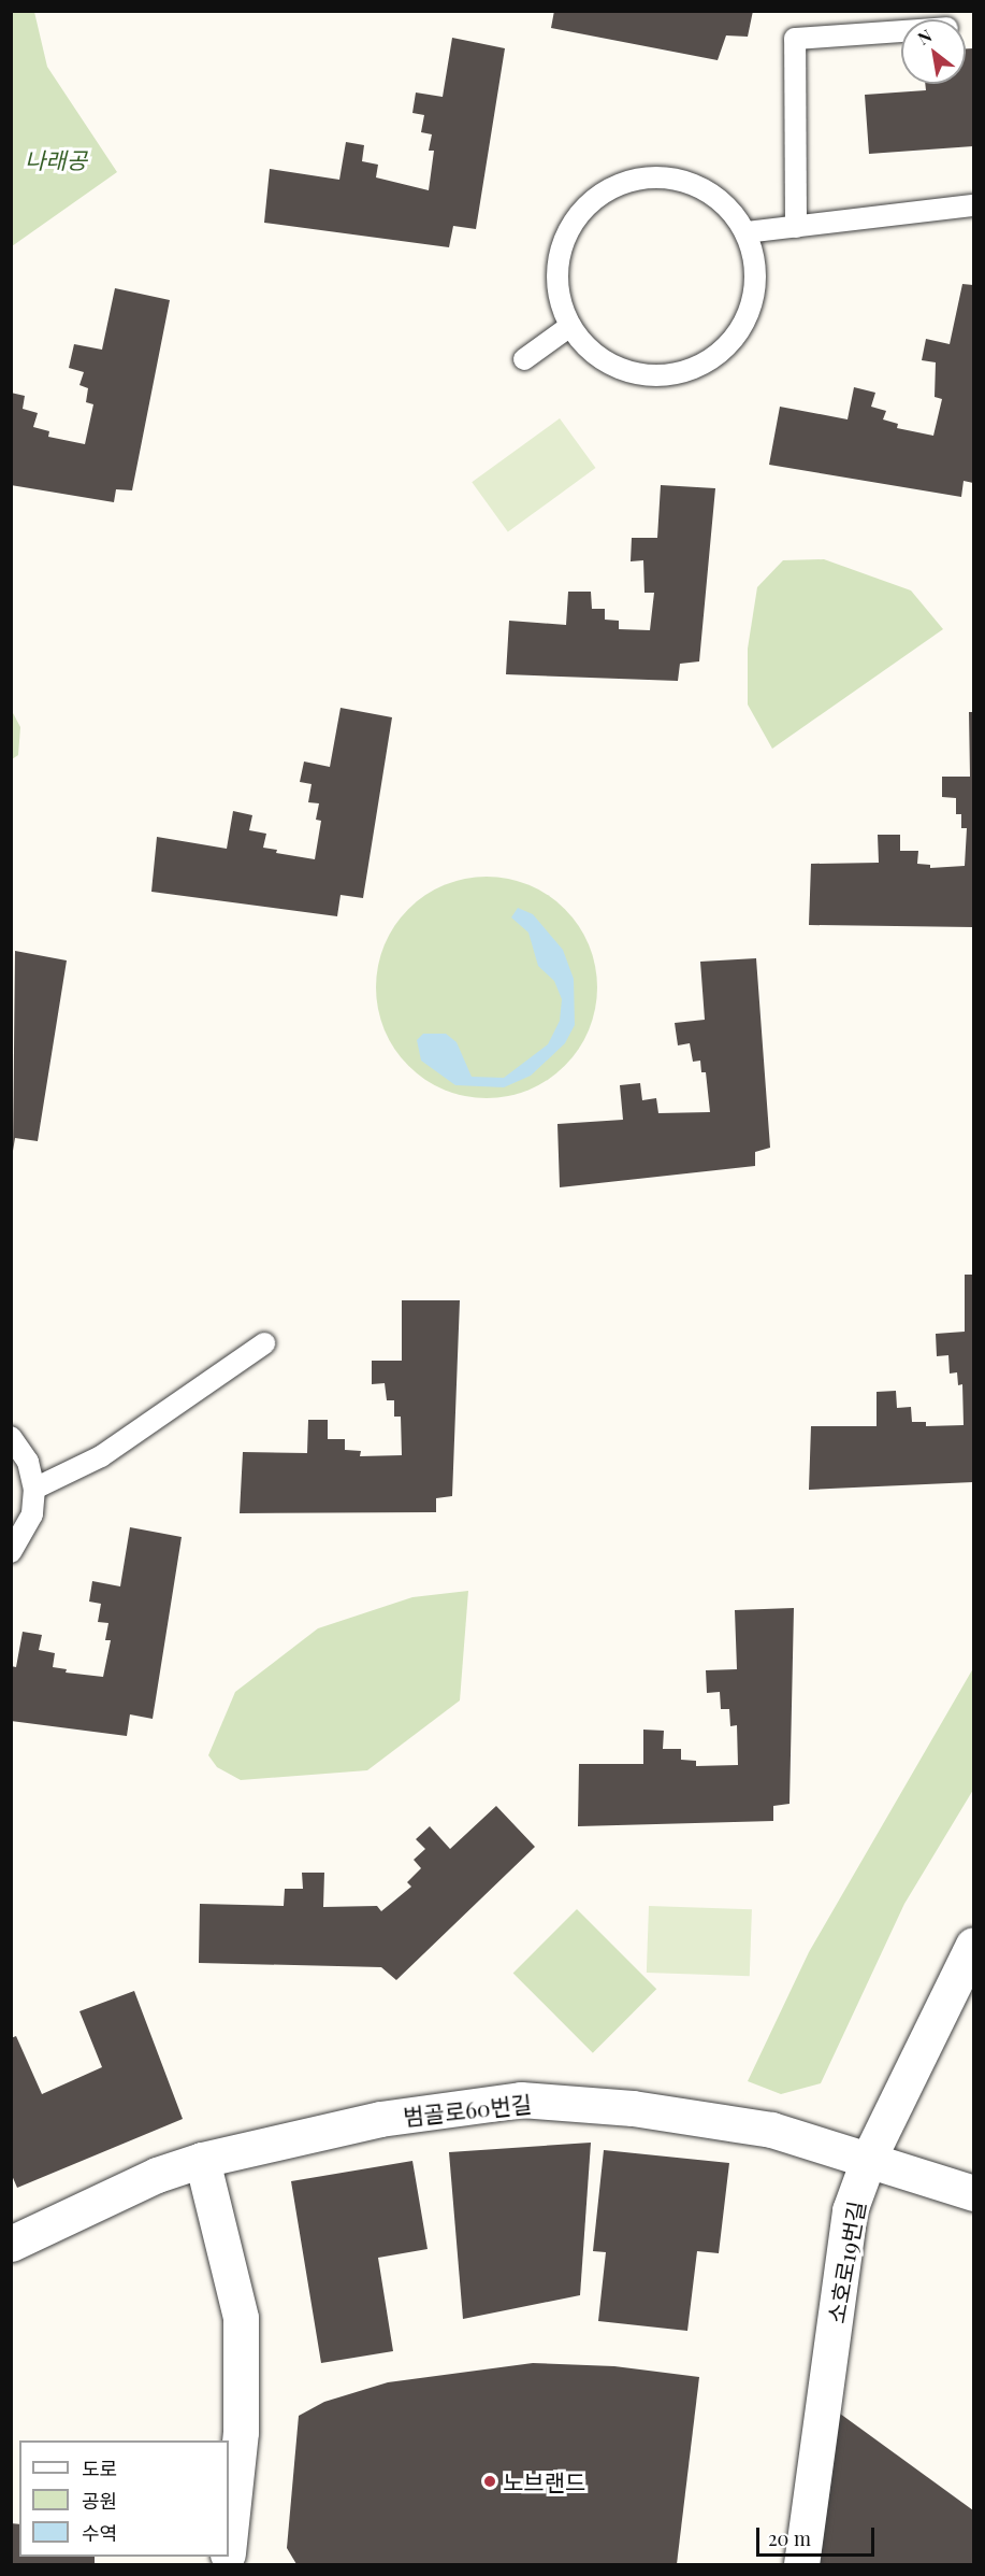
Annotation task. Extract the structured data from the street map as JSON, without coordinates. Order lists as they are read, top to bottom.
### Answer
{
  "streets": {
    "street": ["범골로60번길", "소호로19번길"]
  },
  "crossings": [
    ["범골로60번길", "소호로19번길"]
  ],
  "parks": ["나래공"],
  "places": ["노브랜드"],
  "legend": ["도로", "공원", "수역"],
  "scale_bar": "20 m",
  "north": "top left"
}
